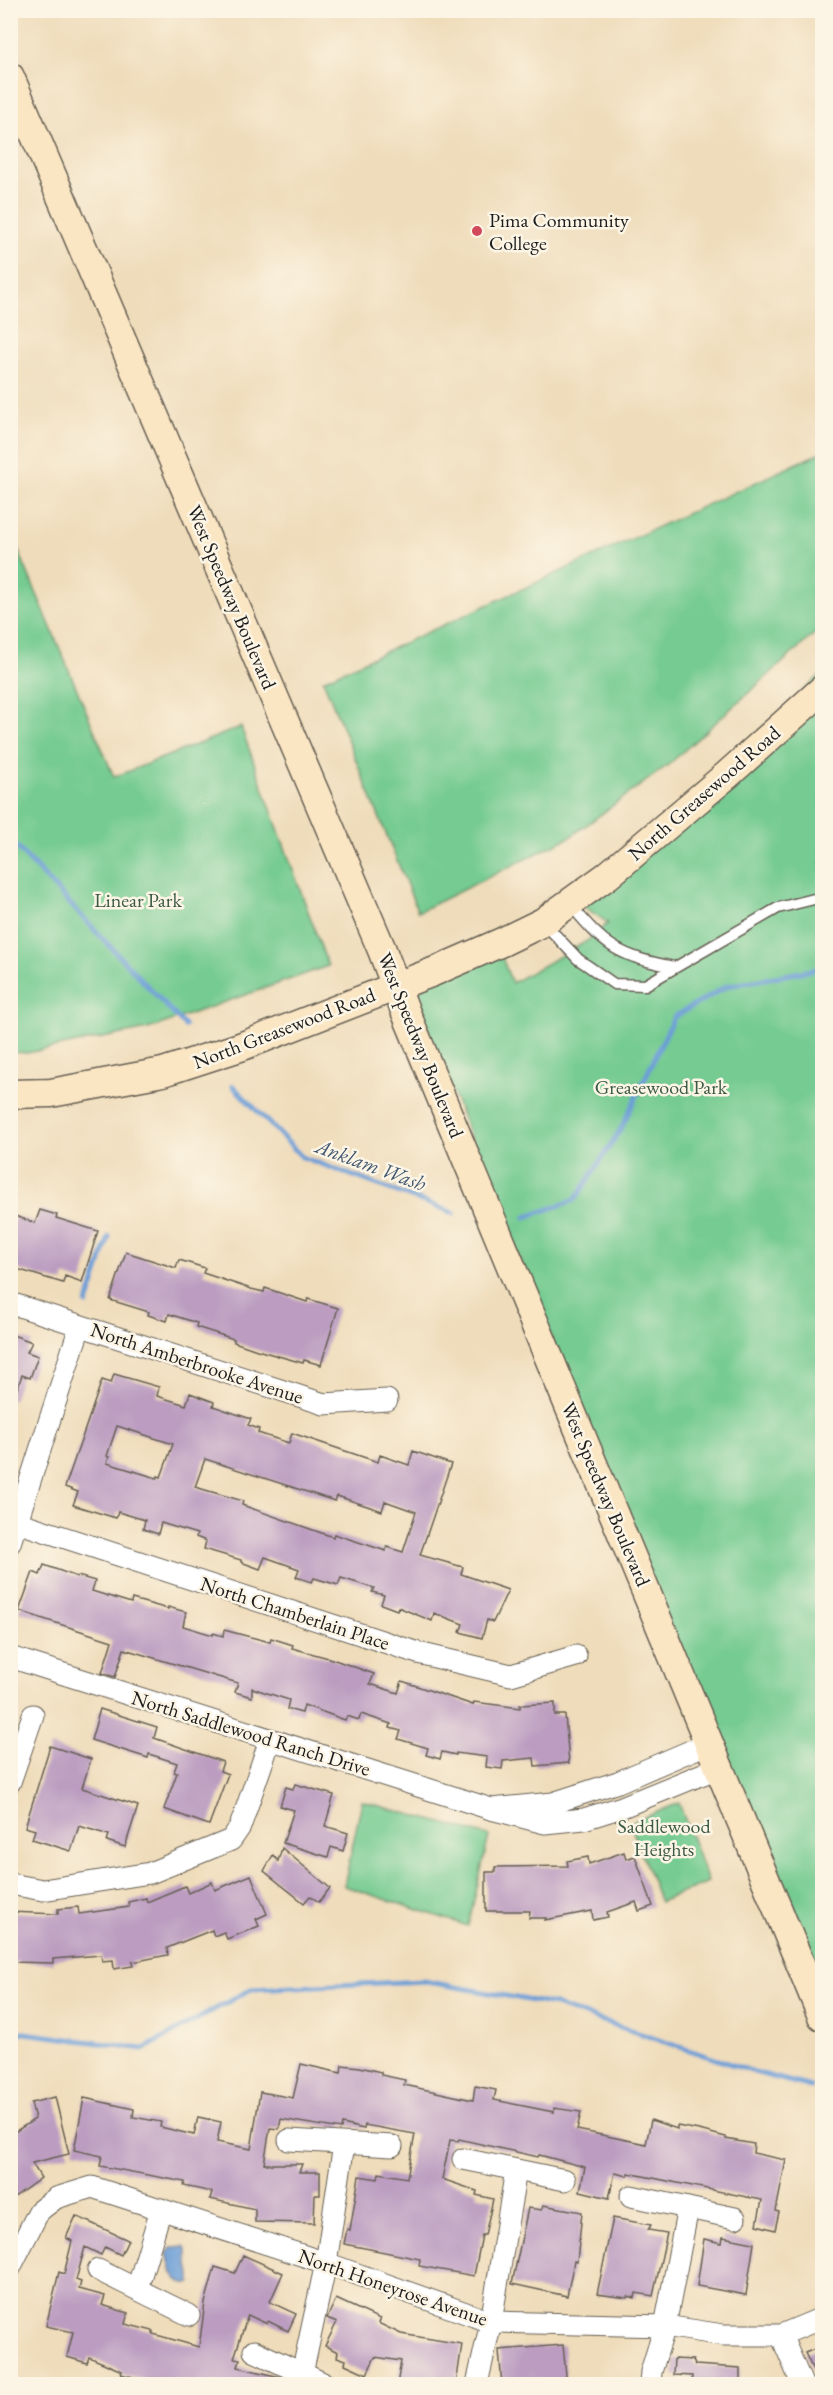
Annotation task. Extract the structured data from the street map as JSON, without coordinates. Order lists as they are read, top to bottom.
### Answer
{
  "streets": {
    "main road": ["West Speedway Boulevard", "North Greasewood Road"],
    "street": [
      "North Amberbrooke Avenue",
      "North Chamberlain Place",
      "North Saddlewood Ranch Drive",
      "North Honeyrose Avenue"
    ]
  },
  "crossings": [
    ["West Speedway Boulevard", "North Greasewood Road"],
    ["West Speedway Boulevard", "North Saddlewood Ranch Drive"]
  ],
  "water": ["Anklam Wash"],
  "parks": ["Linear Park", "Greasewood Park", "Saddlewood Heights"],
  "places": ["Pima Community College"]
}
